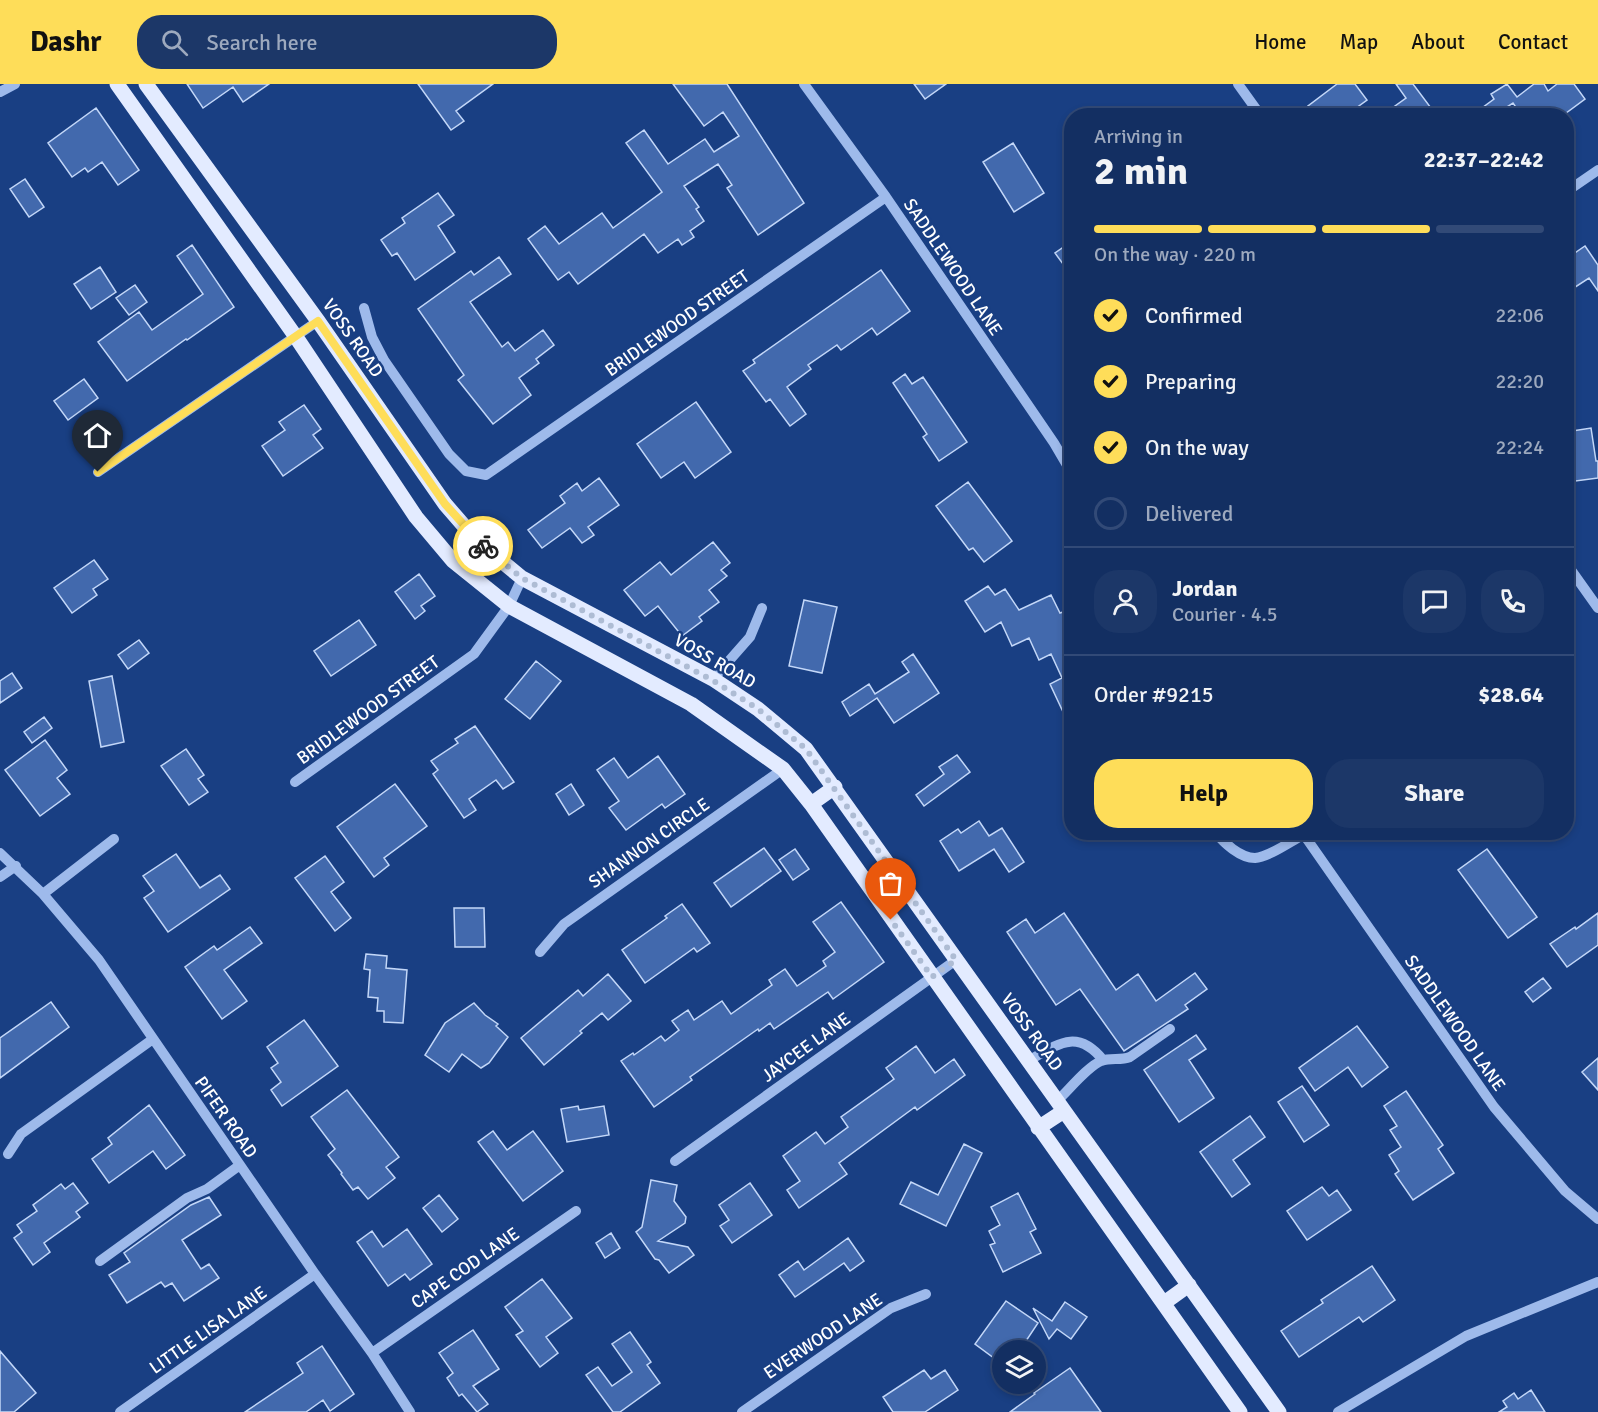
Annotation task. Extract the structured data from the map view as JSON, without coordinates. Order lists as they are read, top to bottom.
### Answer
{
  "streets": {
    "main road": ["VOSS ROAD"],
    "street": [
      "SADDLEWOOD LANE",
      "BRIDLEWOOD STREET",
      "SHANNON CIRCLE",
      "JAYCEE LANE",
      "PIFER ROAD",
      "CAPE COD LANE",
      "LITTLE LISA LANE",
      "EVERWOOD LANE"
    ]
  },
  "crossings": [
    ["SADDLEWOOD LANE", "BRIDLEWOOD STREET"],
    ["BRIDLEWOOD STREET", "VOSS ROAD"],
    ["VOSS ROAD", "JAYCEE LANE"],
    ["PIFER ROAD", "CAPE COD LANE"],
    ["PIFER ROAD", "LITTLE LISA LANE"]
  ],
  "page": {
    "header": "Dashr",
    "search": "Search here",
    "nav": [
      "Home",
      "Map",
      "About",
      "Contact"
    ],
    "heading": ["2 min", "Arriving in", "22:37–22:42"],
    "panel": [
      "Jordan",
      "Courier · 4.5",
      "Order #9215",
      "$28.64"
    ],
    "bar": "On the way · 220 m",
    "list": [
      ["Confirmed", "22:06"],
      ["Preparing", "22:20"],
      ["On the way", "22:24"],
      "Delivered"
    ],
    "buttons": ["Help", "Share"]
  }
}
